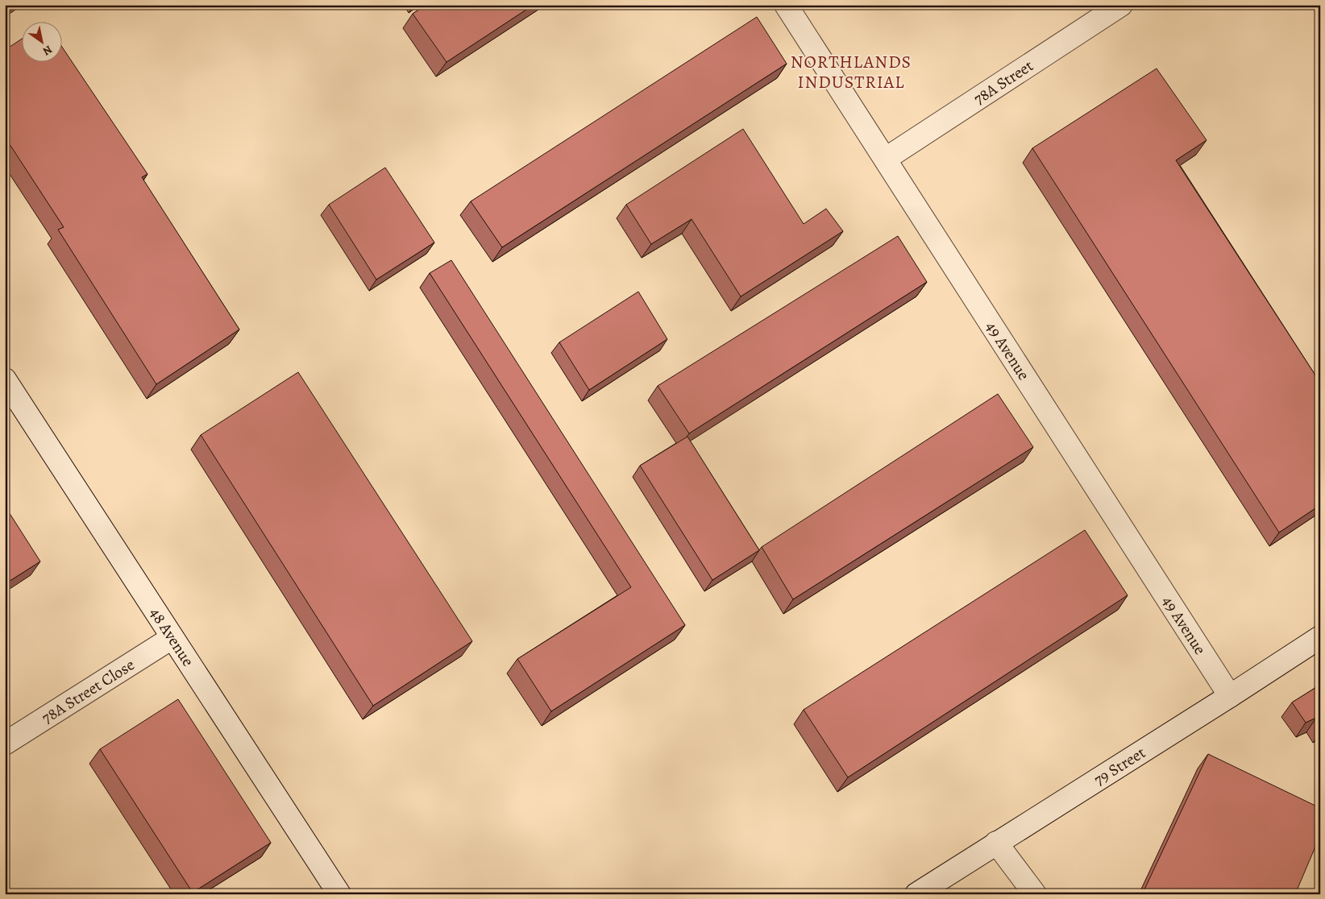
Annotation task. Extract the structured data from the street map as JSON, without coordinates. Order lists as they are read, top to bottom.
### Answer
{
  "streets": {
    "street": [
      "78A Street",
      "49 Avenue",
      "48 Avenue",
      "78A Street Close",
      "79 Street"
    ]
  },
  "crossings": [
    ["78A Street", "49 Avenue"],
    ["49 Avenue", "79 Street"],
    ["48 Avenue", "78A Street Close"]
  ],
  "districts": ["NORTHLANDS INDUSTRIAL"],
  "north": "bottom right"
}
